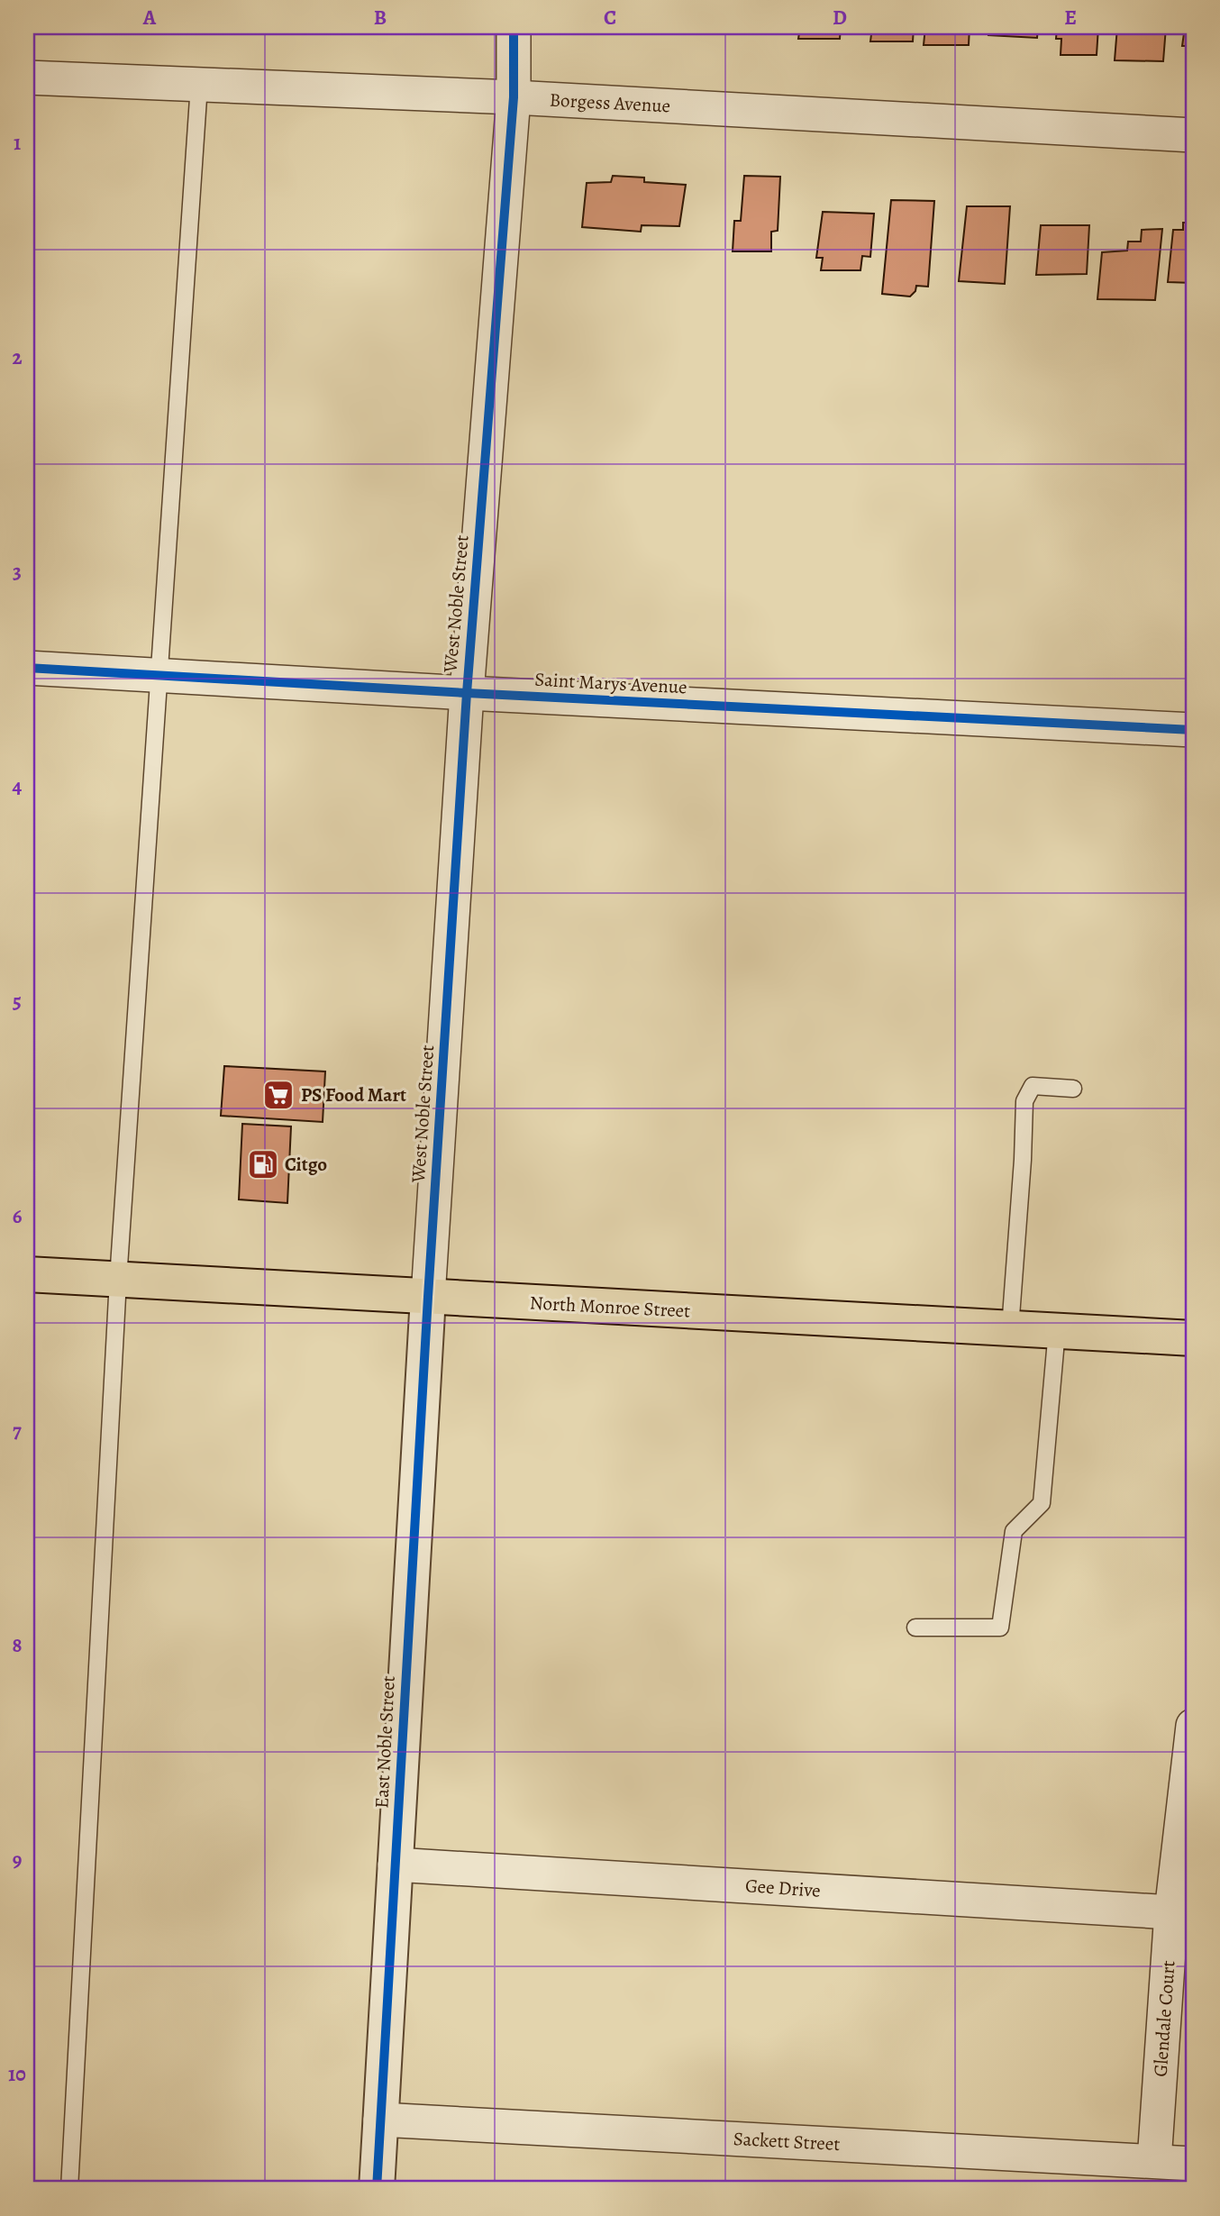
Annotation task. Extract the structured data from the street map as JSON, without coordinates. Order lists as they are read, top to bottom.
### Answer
{
  "streets": {
    "main road": ["North Monroe Street"],
    "street": [
      "Borgess Avenue",
      "West Noble Street",
      "Saint Marys Avenue",
      "East Noble Street",
      "Gee Drive",
      "Glendale Court",
      "Sackett Street"
    ]
  },
  "crossings": [
    ["Borgess Avenue", "West Noble Street"],
    ["West Noble Street", "Saint Marys Avenue"],
    ["West Noble Street", "North Monroe Street"],
    ["West Noble Street", "East Noble Street"],
    ["North Monroe Street", "East Noble Street"],
    ["East Noble Street", "Gee Drive"],
    ["East Noble Street", "Sackett Street"],
    ["Gee Drive", "Glendale Court"],
    ["Glendale Court", "Sackett Street"]
  ],
  "places": {
    "supermarket": ["PS Food Mart"],
    "fuel station": ["Citgo"]
  },
  "grid": {
    "columns": [
      "A",
      "B",
      "C",
      "D",
      "E"
    ],
    "rows": [
      "1",
      "2",
      "3",
      "4",
      "5",
      "6",
      "7",
      "8",
      "9",
      "10"
    ]
  }
}
